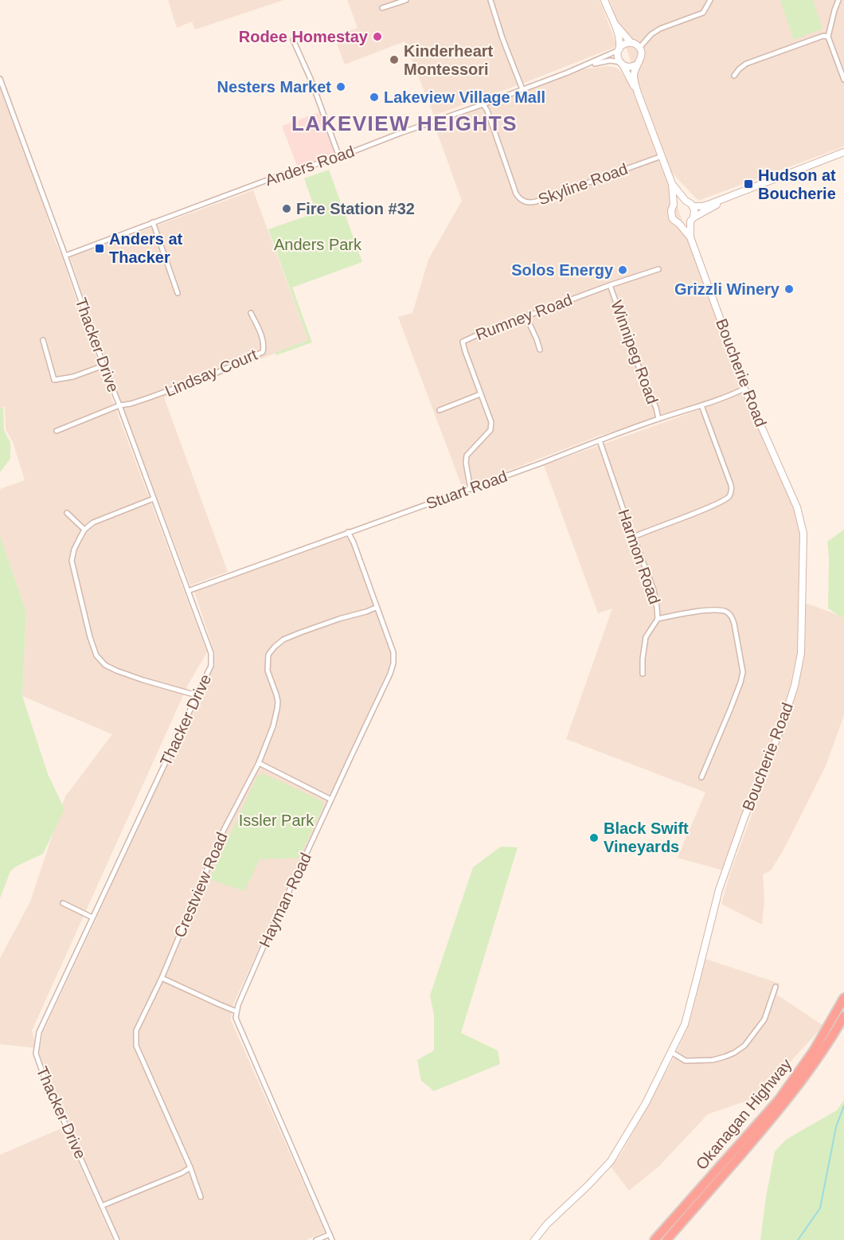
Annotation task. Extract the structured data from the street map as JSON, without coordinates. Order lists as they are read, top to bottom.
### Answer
{
  "streets": {
    "highway": ["Okanagan Highway"],
    "main road": ["Boucherie Road"],
    "street": [
      "Anders Road",
      "Skyline Road",
      "Rumney Road",
      "Thacker Drive",
      "Winnipeg Road",
      "Lindsay Court",
      "Stuart Road",
      "Harmon Road",
      "Crestview Road",
      "Hayman Road"
    ]
  },
  "crossings": [
    ["Anders Road", "Skyline Road"],
    ["Anders Road", "Thacker Drive"],
    ["Anders Road", "Boucherie Road"],
    ["Skyline Road", "Boucherie Road"],
    ["Rumney Road", "Winnipeg Road"],
    ["Rumney Road", "Stuart Road"],
    ["Thacker Drive", "Lindsay Court"],
    ["Thacker Drive", "Stuart Road"],
    ["Winnipeg Road", "Stuart Road"],
    ["Boucherie Road", "Stuart Road"],
    ["Stuart Road", "Harmon Road"],
    ["Stuart Road", "Hayman Road"],
    ["Crestview Road", "Hayman Road"]
  ],
  "districts": ["LAKEVIEW HEIGHTS"],
  "parks": ["Anders Park", "Issler Park"],
  "places": {
    "other": [
      "Rodee Homestay",
      "Kinderheart Montessori",
      "Nesters Market",
      "Lakeview Village Mall",
      "Fire Station #32",
      "Solos Energy",
      "Grizzli Winery",
      "Black Swift Vineyards"
    ],
    "transit": ["Hudson at Boucherie", "Anders at Thacker"]
  }
}
